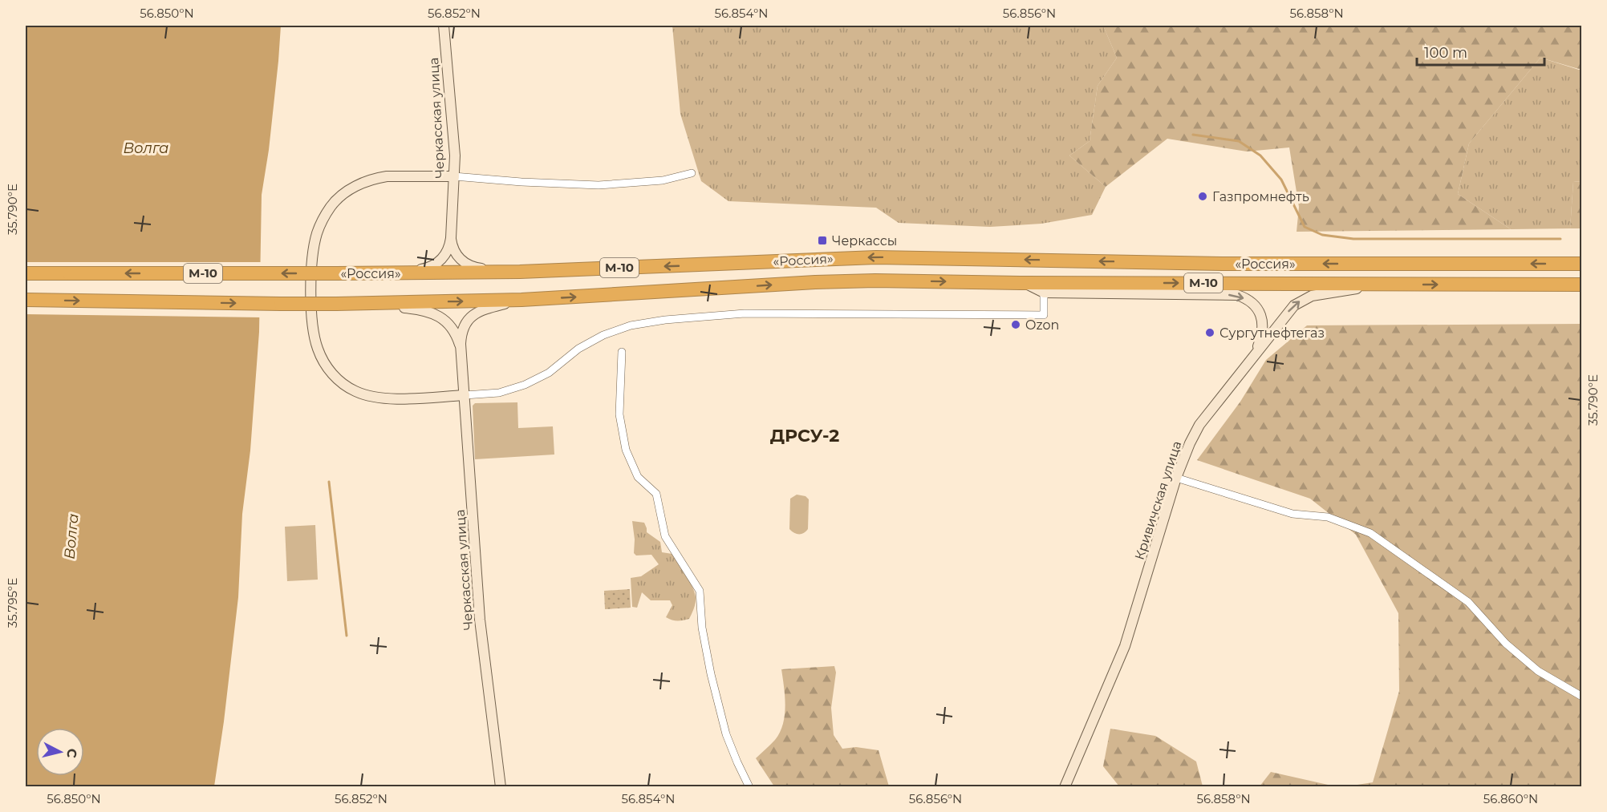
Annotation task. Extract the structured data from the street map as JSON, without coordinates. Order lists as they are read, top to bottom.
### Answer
{
  "streets": {
    "highway": ["«Россия»", "М-10"],
    "street": ["Черкасская улица", "Кривичская улица"]
  },
  "crossings": [
    ["Черкасская улица", "«Россия»"],
    ["Черкасская улица", "М-10"],
    ["«Россия»", "М-10"],
    ["«Россия»", "Кривичская улица"]
  ],
  "districts": ["ДРСУ-2"],
  "water": ["Волга"],
  "places": {
    "other": ["Газпромнефть", "Ozon", "Сургутнефтегаз"],
    "transit": ["Черкассы"]
  },
  "scale_bar": "100 m",
  "north": "right",
  "coordinates": [
    "56.850°N",
    "56.852°N",
    "56.854°N",
    "56.856°N",
    "56.858°N",
    "35.790°E",
    "35.795°E",
    "56.860°N"
  ]
}
